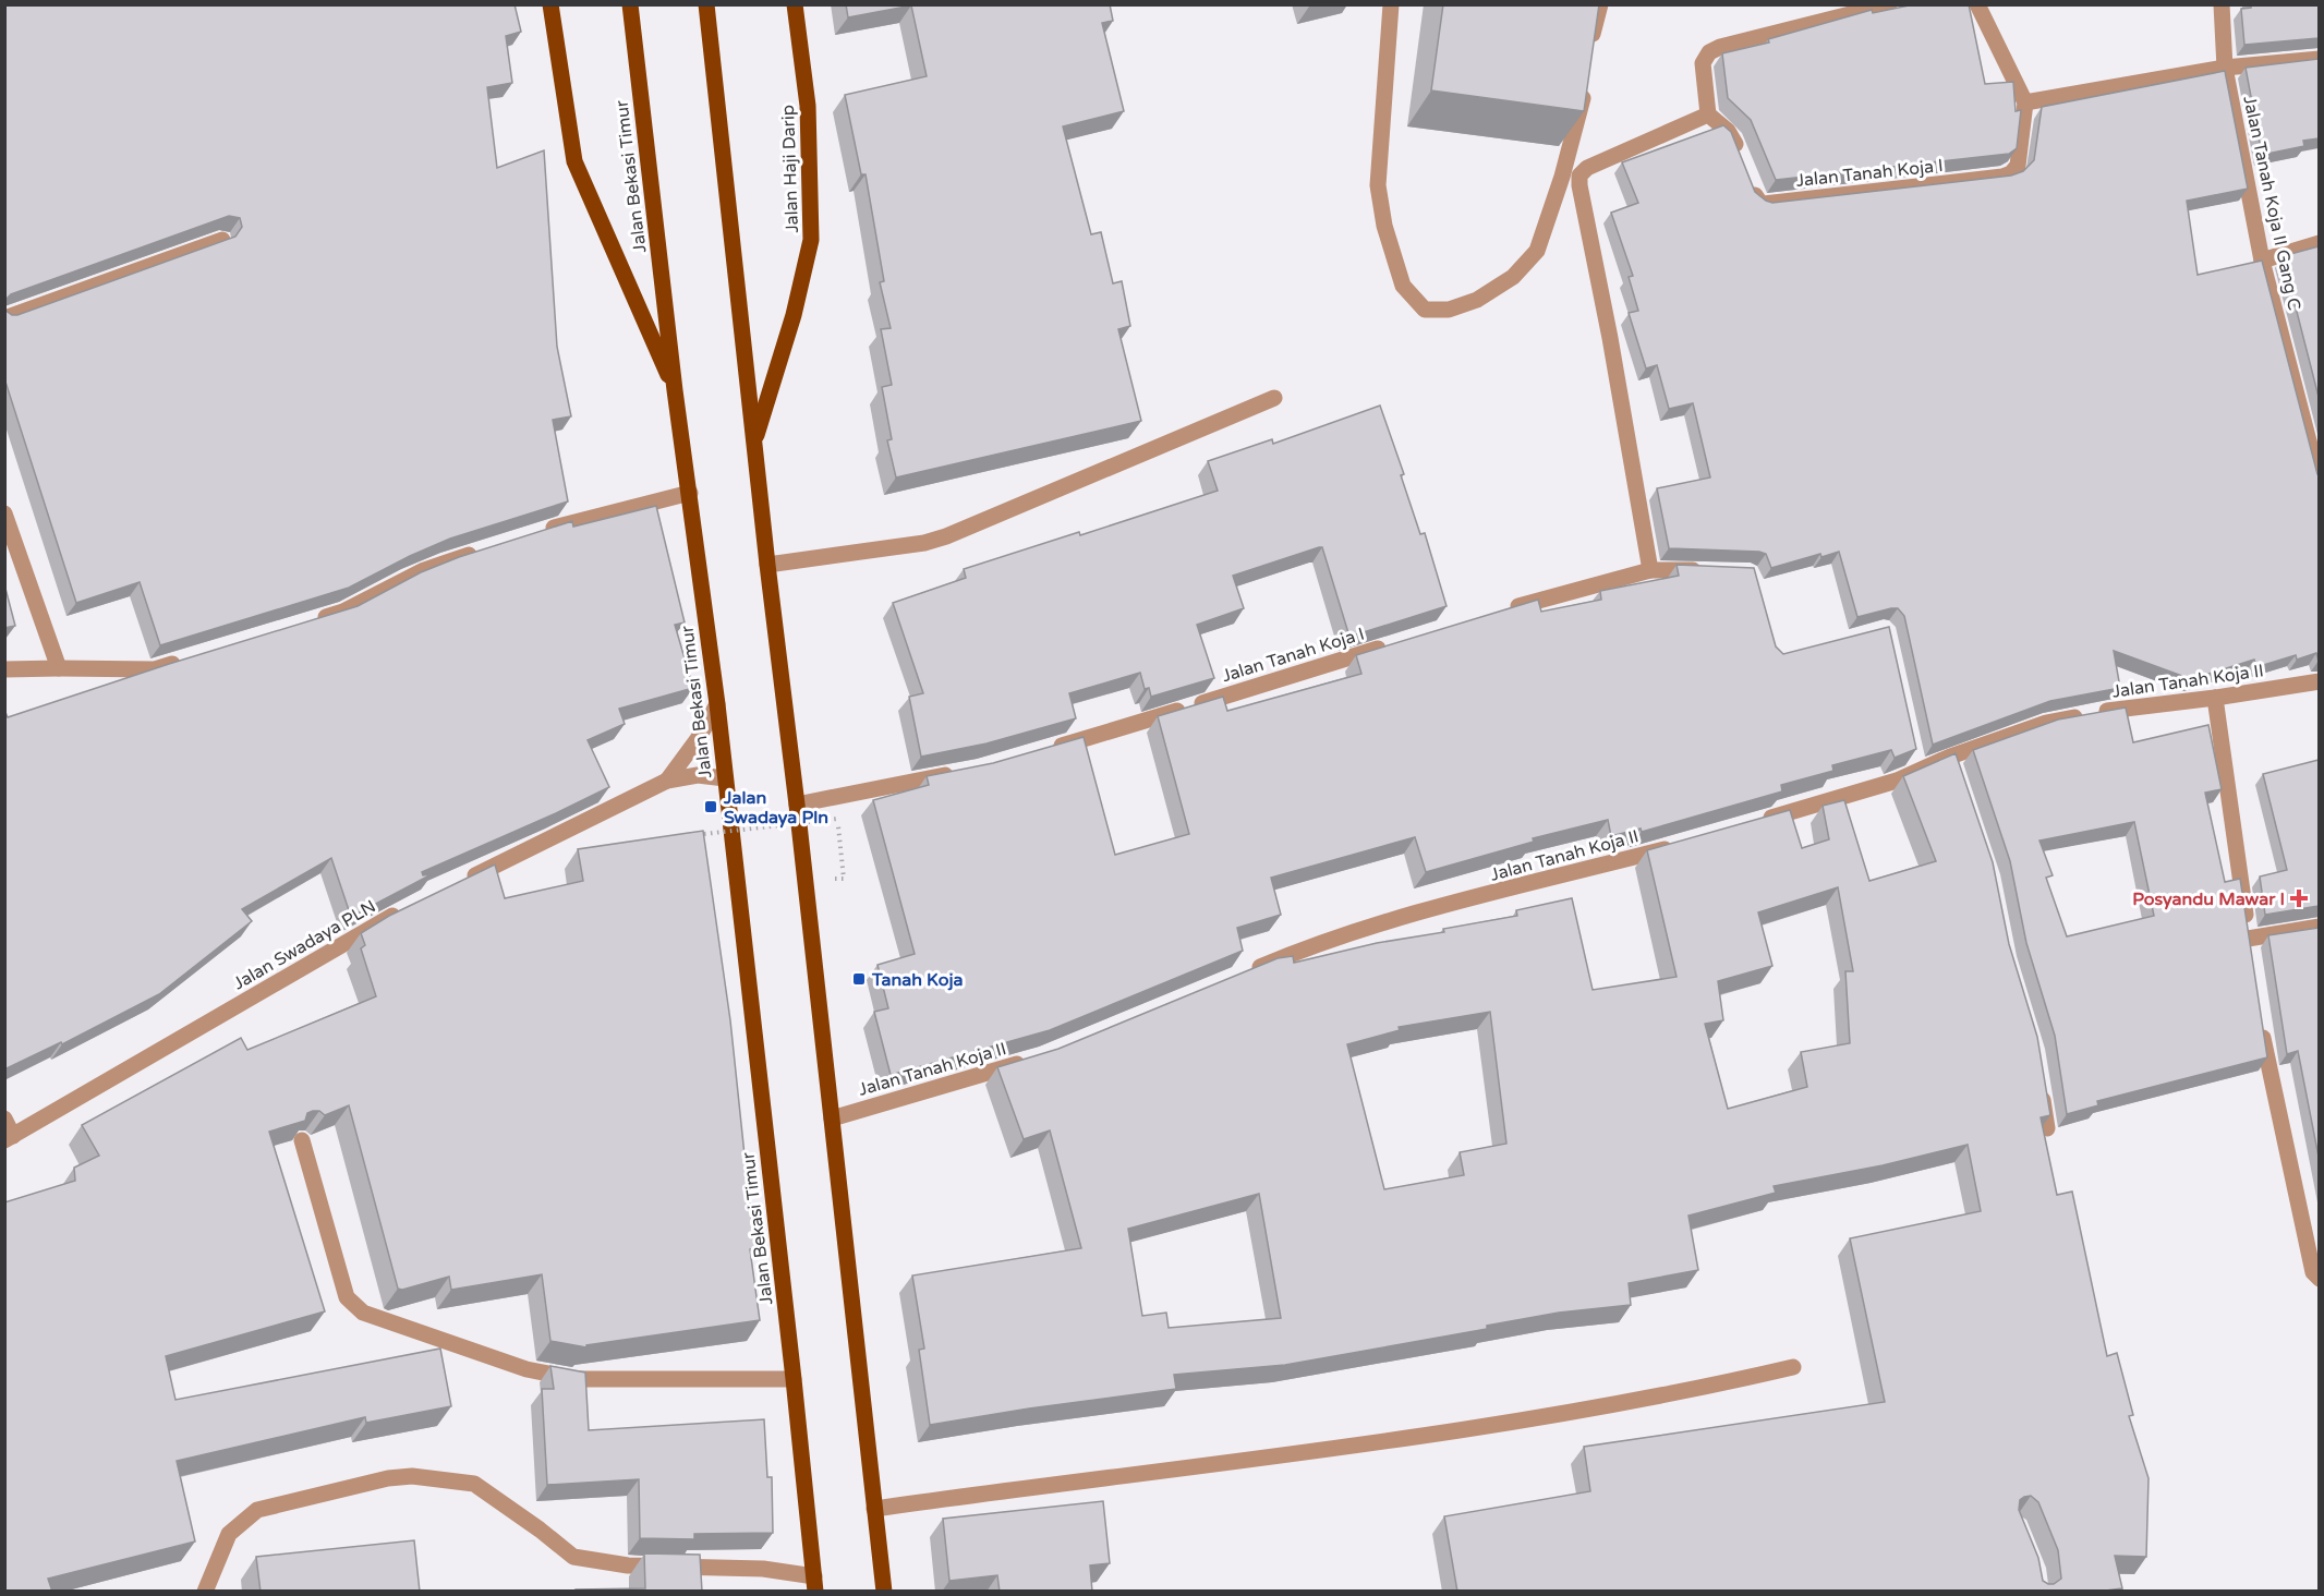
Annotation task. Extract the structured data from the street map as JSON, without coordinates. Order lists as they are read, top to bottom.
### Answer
{
  "streets": {
    "main road": ["Jalan Haji Darip", "Jalan Bekasi Timur"],
    "street": [
      "Jalan Tanah Koja I",
      "Jalan Tanah Koja II Gang C",
      "Jalan Tanah Koja II",
      "Jalan Swadaya PLN"
    ]
  },
  "places": {
    "transit": ["Jalan Swadaya Pln", "Tanah Koja"],
    "health": ["Posyandu Mawar I"]
  }
}
